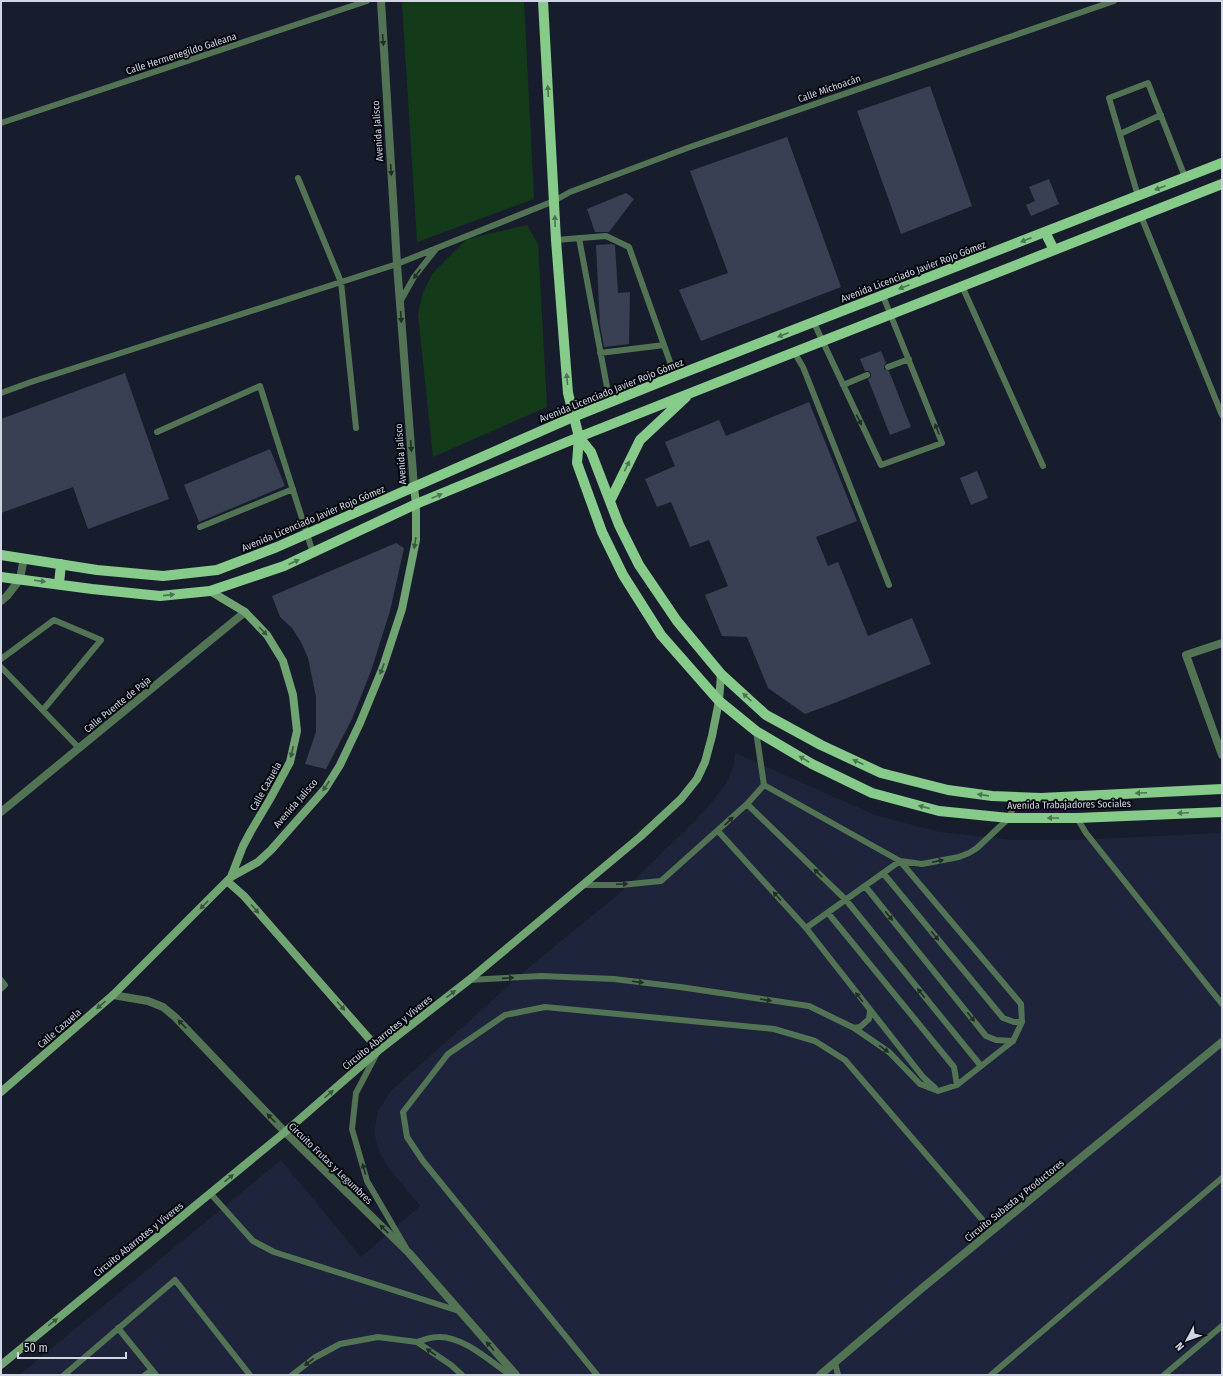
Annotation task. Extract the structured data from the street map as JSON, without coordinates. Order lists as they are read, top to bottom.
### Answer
{
  "streets": {
    "main road": [
      "Avenida Jalisco",
      "Avenida Licenciado Javier Rojo Gómez",
      "Calle Cazuela",
      "Avenida Trabajadores Sociales",
      "Circuito Abarrotes y Víveres"
    ],
    "street": ["Calle Puente de Paja", "Circuito Frutas y Legumbres", "Circuito Subasta y Productores"],
    "lane": ["Calle Hermenegildo Galeana", "Calle Michoacán"]
  },
  "crossings": [
    ["Calle Michoacán", "Avenida Jalisco"],
    ["Avenida Jalisco", "Avenida Licenciado Javier Rojo Gómez"],
    ["Avenida Jalisco", "Calle Cazuela"],
    ["Calle Puente de Paja", "Calle Cazuela"],
    ["Calle Cazuela", "Circuito Frutas y Legumbres"],
    ["Avenida Trabajadores Sociales", "Circuito Abarrotes y Víveres"],
    ["Circuito Abarrotes y Víveres", "Circuito Frutas y Legumbres"]
  ],
  "one_way": [
    "Avenida Jalisco",
    "Calle Cazuela",
    "Avenida Trabajadores Sociales",
    "Circuito Abarrotes y Víveres",
    "Circuito Frutas y Legumbres"
  ],
  "scale_bar": "50 m",
  "north": "bottom left"
}
